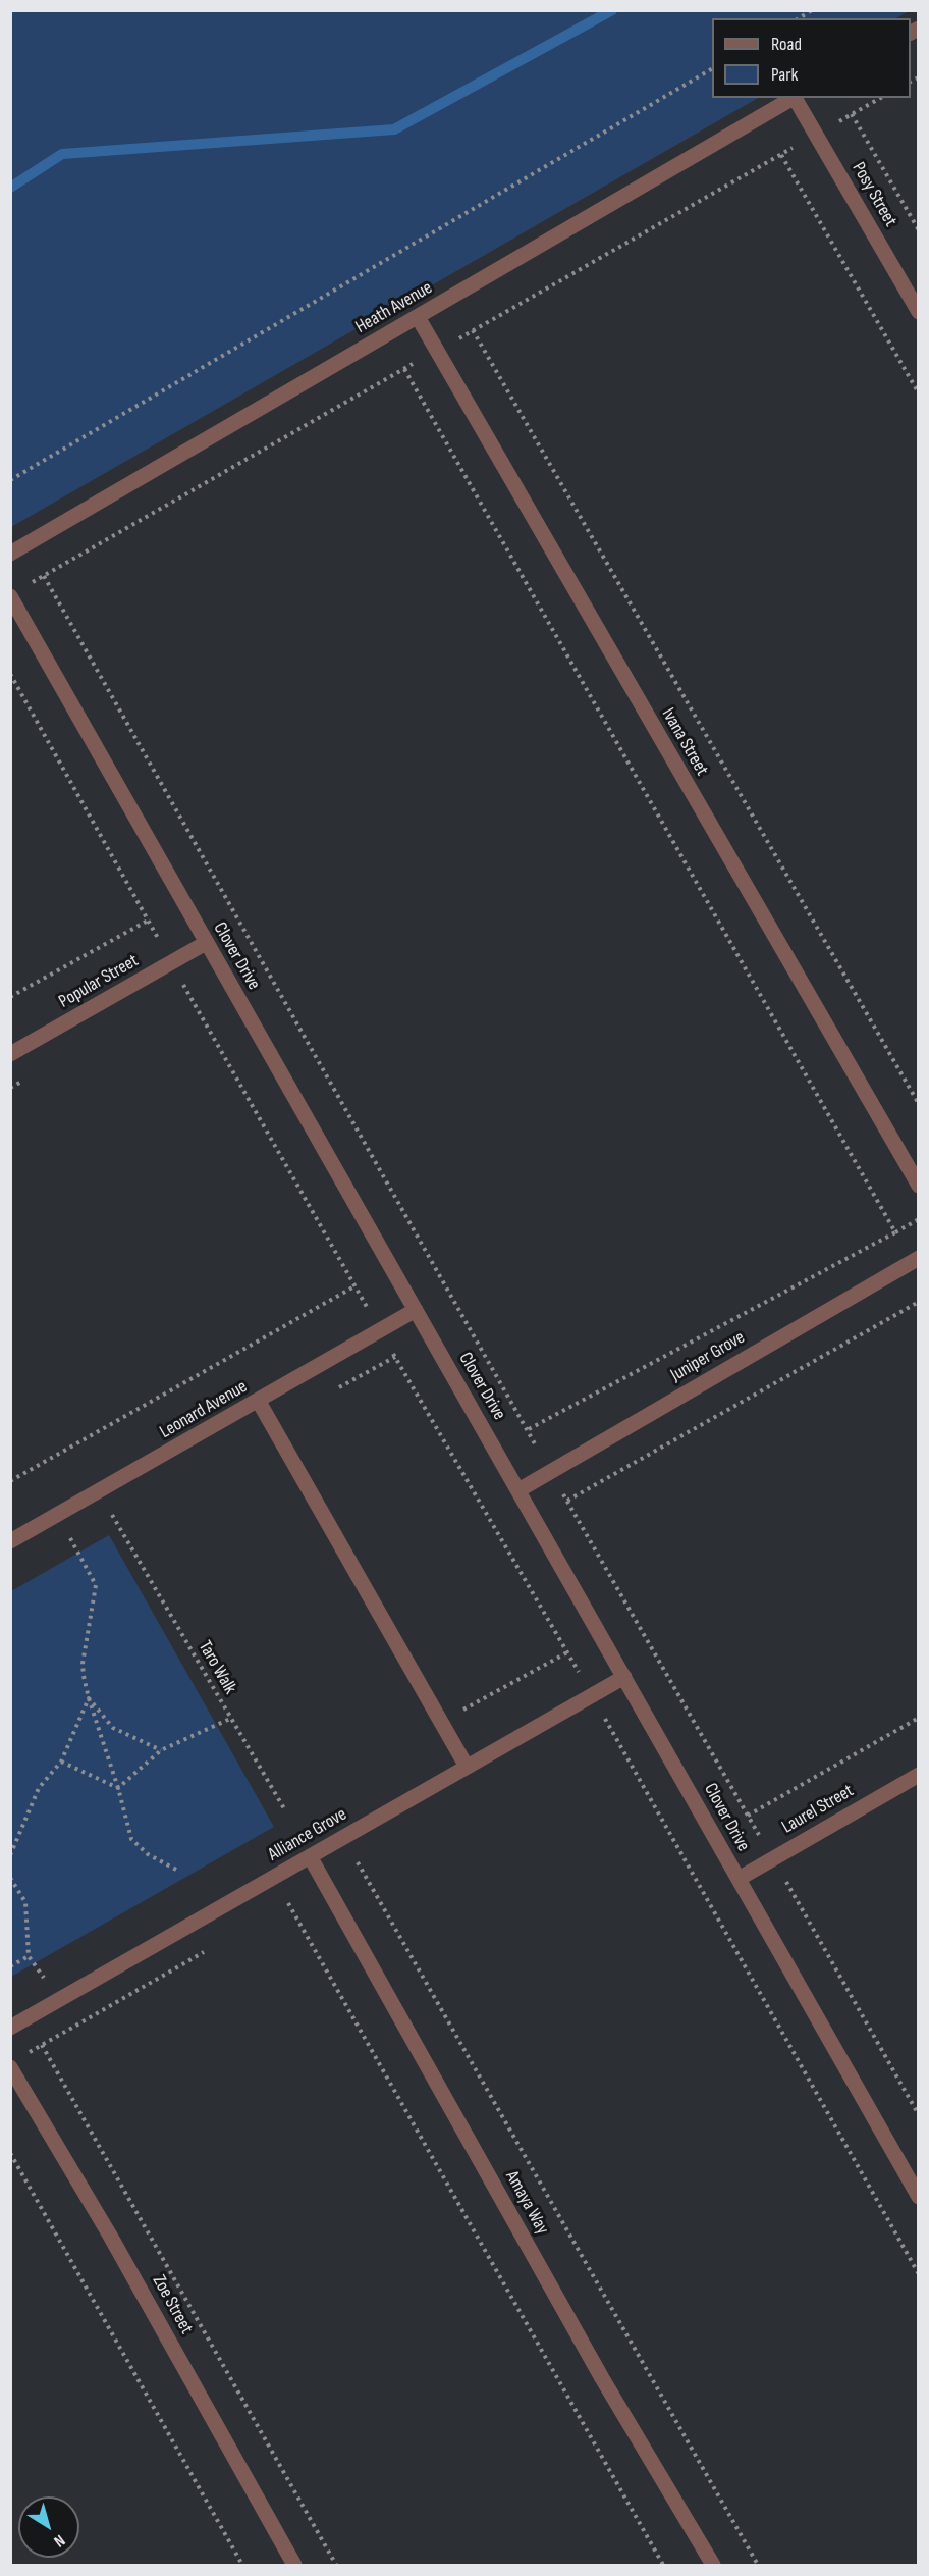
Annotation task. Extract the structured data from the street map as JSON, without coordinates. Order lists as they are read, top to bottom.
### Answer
{
  "streets": {
    "street": [
      "Posy Street",
      "Heath Avenue",
      "Ivana Street",
      "Clover Drive",
      "Popular Street",
      "Juniper Grove",
      "Leonard Avenue",
      "Laurel Street",
      "Alliance Grove",
      "Amaya Way",
      "Zoe Street"
    ],
    "path": ["Taro Walk"]
  },
  "crossings": [
    ["Heath Avenue", "Ivana Street"],
    ["Clover Drive", "Popular Street"],
    ["Clover Drive", "Juniper Grove"],
    ["Clover Drive", "Leonard Avenue"],
    ["Clover Drive", "Laurel Street"],
    ["Clover Drive", "Alliance Grove"],
    ["Alliance Grove", "Amaya Way"]
  ],
  "legend": ["Road", "Park"],
  "north": "bottom right"
}
